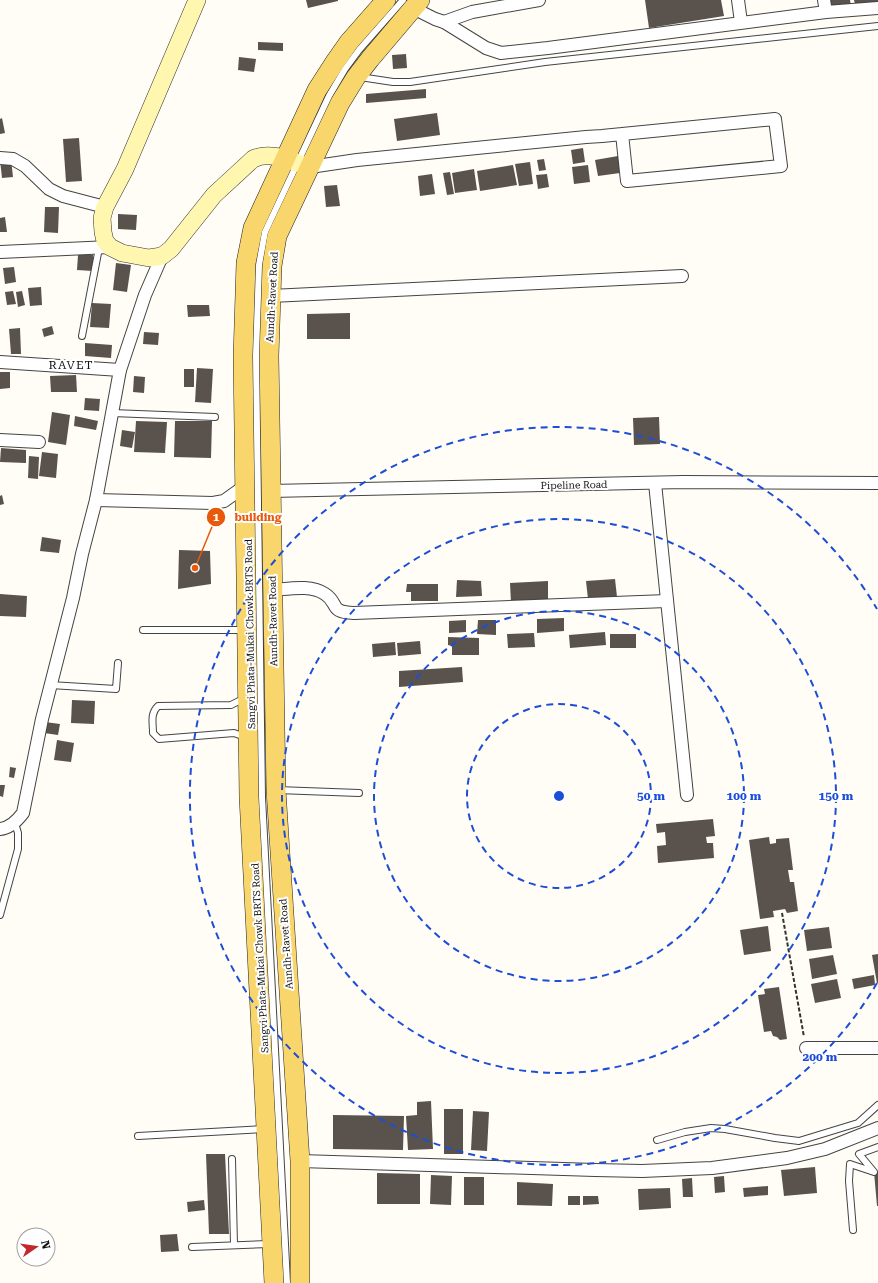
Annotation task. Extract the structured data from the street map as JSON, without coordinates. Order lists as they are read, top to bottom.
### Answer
{
  "streets": {
    "main road": ["Aundh-Ravet Road"],
    "street": ["Pipeline Road"],
    "lane": ["Sangvi Phata-Mukai Chowk BRTS Road"]
  },
  "crossings": [
    ["Aundh-Ravet Road", "Pipeline Road"],
    ["Aundh-Ravet Road", "Sangvi Phata-Mukai Chowk BRTS Road"]
  ],
  "districts": ["RAVET"],
  "places": ["building"],
  "north": "right",
  "rings": [
    "50 m",
    "100 m",
    "150 m",
    "200 m"
  ]
}
